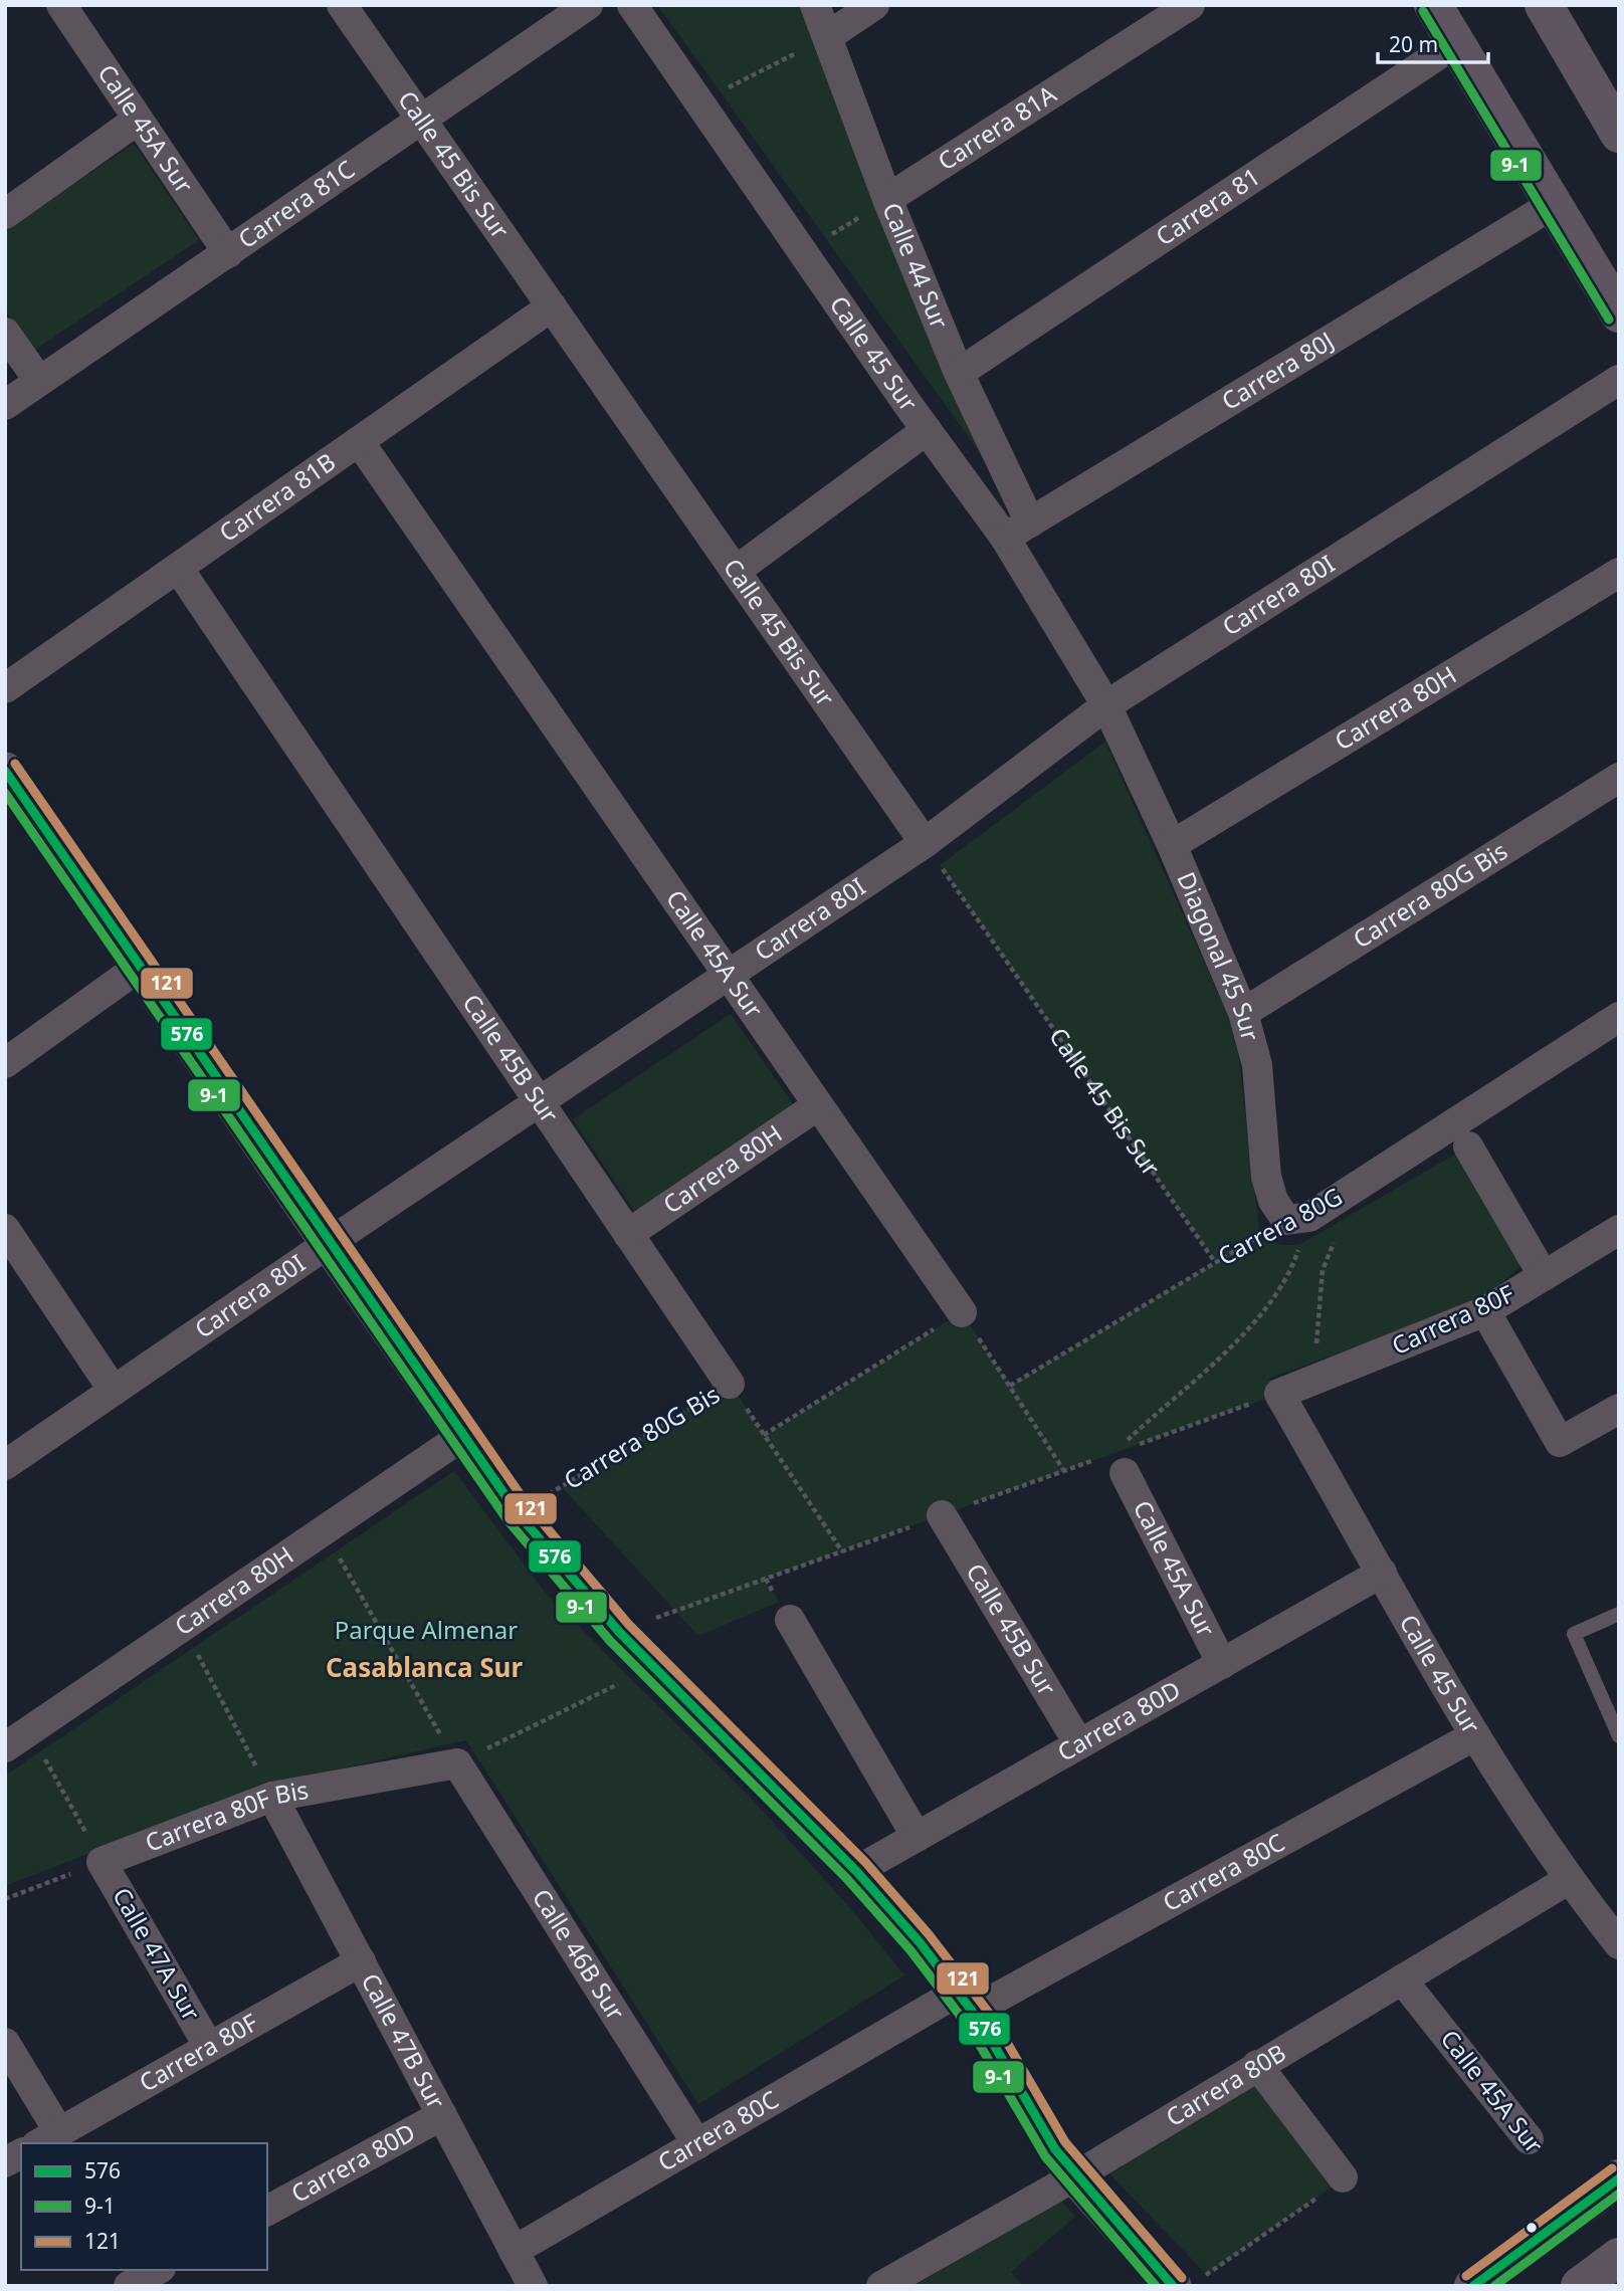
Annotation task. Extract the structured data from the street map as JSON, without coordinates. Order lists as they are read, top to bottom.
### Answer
{
  "streets": {
    "street": [
      "Calle 45A Sur",
      "Carrera 81A",
      "Calle 45 Bis Sur",
      "Carrera 81C",
      "Carrera 81",
      "Calle 44 Sur",
      "Calle 45 Sur",
      "Carrera 80J",
      "Carrera 81B",
      "Carrera 80I",
      "Carrera 80H",
      "Carrera 80G Bis",
      "Diagonal 45 Sur",
      "Calle 45B Sur",
      "Carrera 80G",
      "Carrera 80F",
      "Carrera 80D",
      "Carrera 80F Bis",
      "Carrera 80C",
      "Calle 47A Sur",
      "Calle 46B Sur",
      "Calle 47B Sur",
      "Carrera 80B"
    ]
  },
  "crossings": [
    ["Calle 45A Sur", "Carrera 81C"],
    ["Calle 45A Sur", "Carrera 81B"],
    ["Calle 45A Sur", "Carrera 80I"],
    ["Calle 45A Sur", "Carrera 80H"],
    ["Calle 45A Sur", "Carrera 80D"],
    ["Calle 45A Sur", "Carrera 80B"],
    ["Carrera 81A", "Calle 44 Sur"],
    ["Calle 45 Bis Sur", "Carrera 81C"],
    ["Calle 45 Bis Sur", "Carrera 81B"],
    ["Calle 45 Bis Sur", "Carrera 80I"],
    ["Calle 45 Bis Sur", "Carrera 80G"],
    ["Carrera 81", "Calle 44 Sur"],
    ["Calle 44 Sur", "Carrera 80J"],
    ["Calle 45 Sur", "Carrera 80J"],
    ["Calle 45 Sur", "Carrera 80I"],
    ["Calle 45 Sur", "Diagonal 45 Sur"],
    ["Calle 45 Sur", "Carrera 80F"],
    ["Calle 45 Sur", "Carrera 80D"],
    ["Calle 45 Sur", "Carrera 80C"],
    ["Calle 45 Sur", "Carrera 80B"],
    ["Carrera 81B", "Calle 45B Sur"],
    ["Carrera 80I", "Diagonal 45 Sur"],
    ["Carrera 80I", "Calle 45B Sur"],
    ["Carrera 80H", "Diagonal 45 Sur"],
    ["Carrera 80H", "Calle 45B Sur"],
    ["Carrera 80G Bis", "Diagonal 45 Sur"],
    ["Carrera 80G Bis", "Calle 45B Sur"],
    ["Diagonal 45 Sur", "Carrera 80G"],
    ["Calle 45B Sur", "Carrera 80D"],
    ["Carrera 80F", "Calle 47A Sur"],
    ["Carrera 80F", "Calle 47B Sur"],
    ["Carrera 80D", "Calle 47B Sur"],
    ["Carrera 80F Bis", "Calle 47A Sur"],
    ["Carrera 80F Bis", "Calle 46B Sur"],
    ["Carrera 80F Bis", "Calle 47B Sur"],
    ["Carrera 80C", "Calle 46B Sur"],
    ["Carrera 80C", "Calle 47B Sur"]
  ],
  "districts": ["Casablanca Sur"],
  "parks": ["Parque Almenar"],
  "lines": ["transit line 9-1", "transit line 121", "transit line 576"],
  "legend": ["576", "9-1", "121"],
  "scale_bar": "20 m"
}
